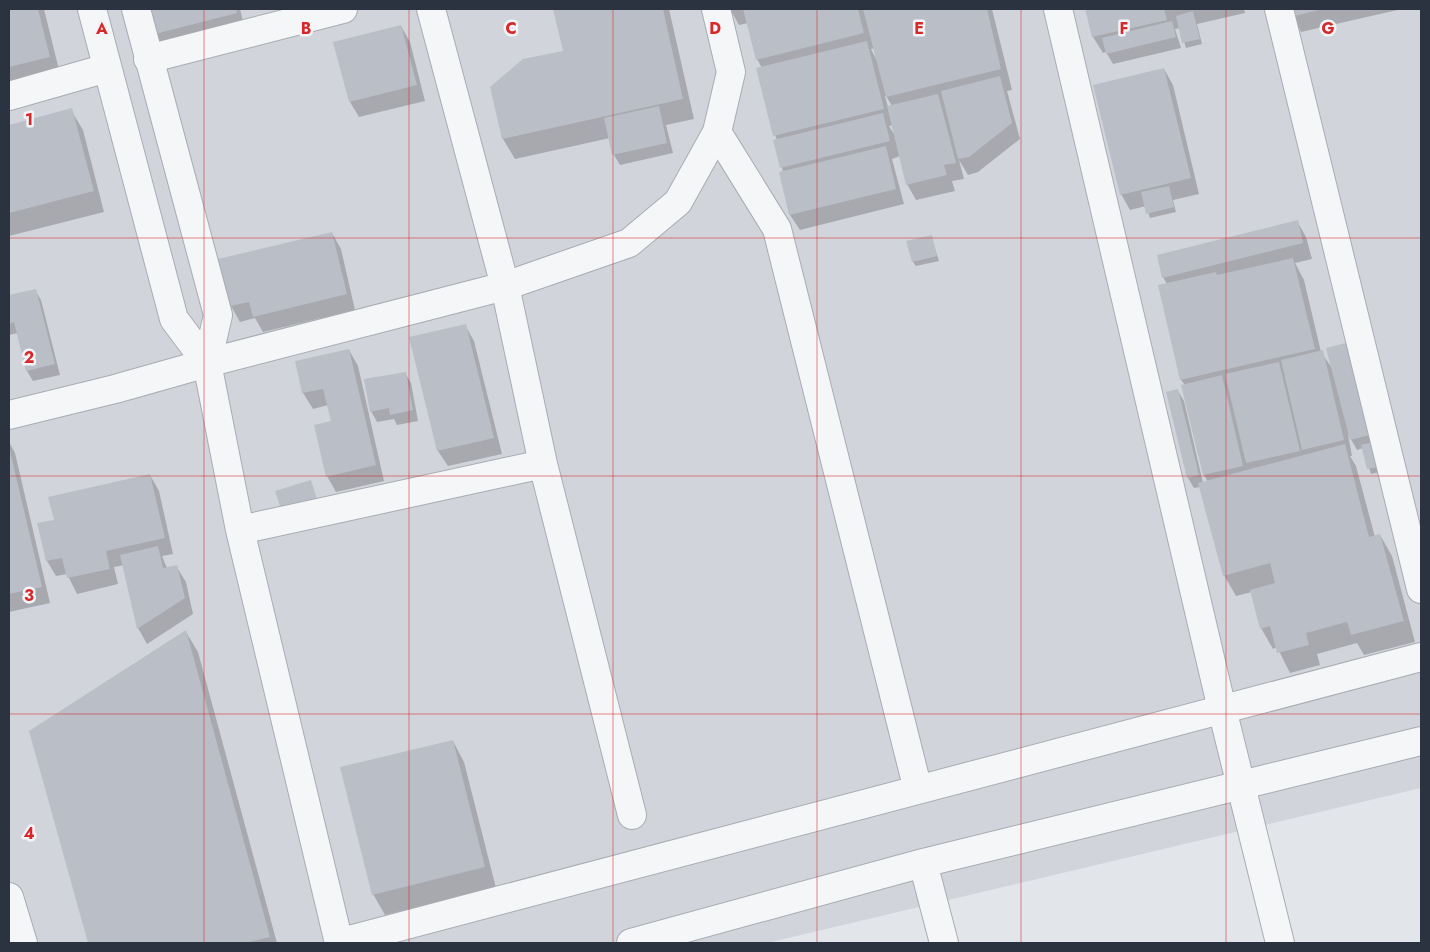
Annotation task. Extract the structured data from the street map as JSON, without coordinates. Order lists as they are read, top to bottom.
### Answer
{
  "grid": {
    "columns": [
      "A",
      "B",
      "C",
      "D",
      "E",
      "F",
      "G"
    ],
    "rows": [
      "1",
      "2",
      "3",
      "4"
    ]
  }
}
